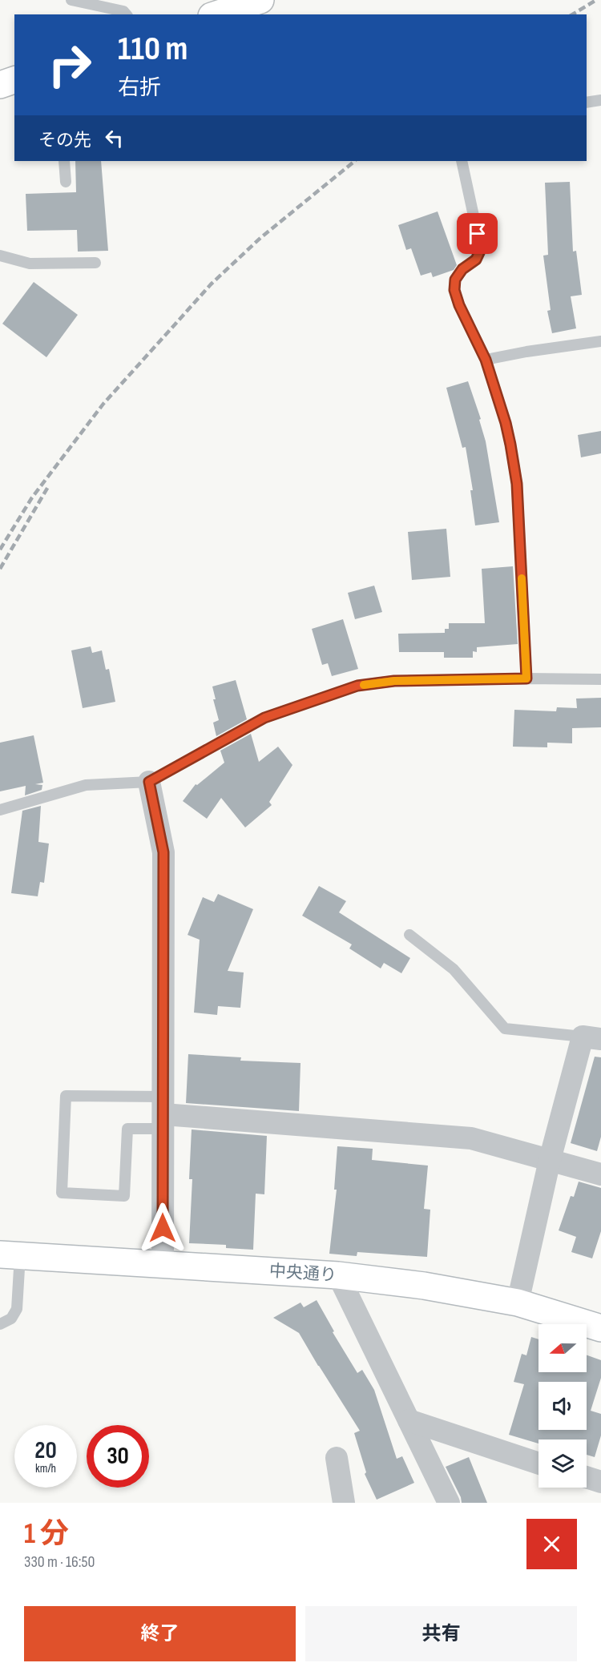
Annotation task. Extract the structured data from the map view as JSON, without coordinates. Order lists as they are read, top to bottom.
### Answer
{
  "streets": {
    "main road": ["中央通り"]
  },
  "north": "left",
  "page": {
    "turn": ["110 m", "右折"],
    "then": "その先",
    "speed": "20 km/h",
    "limit": "30",
    "heading": ["1 分", "330 m · 16:50"],
    "buttons": ["終了", "共有"]
  }
}
